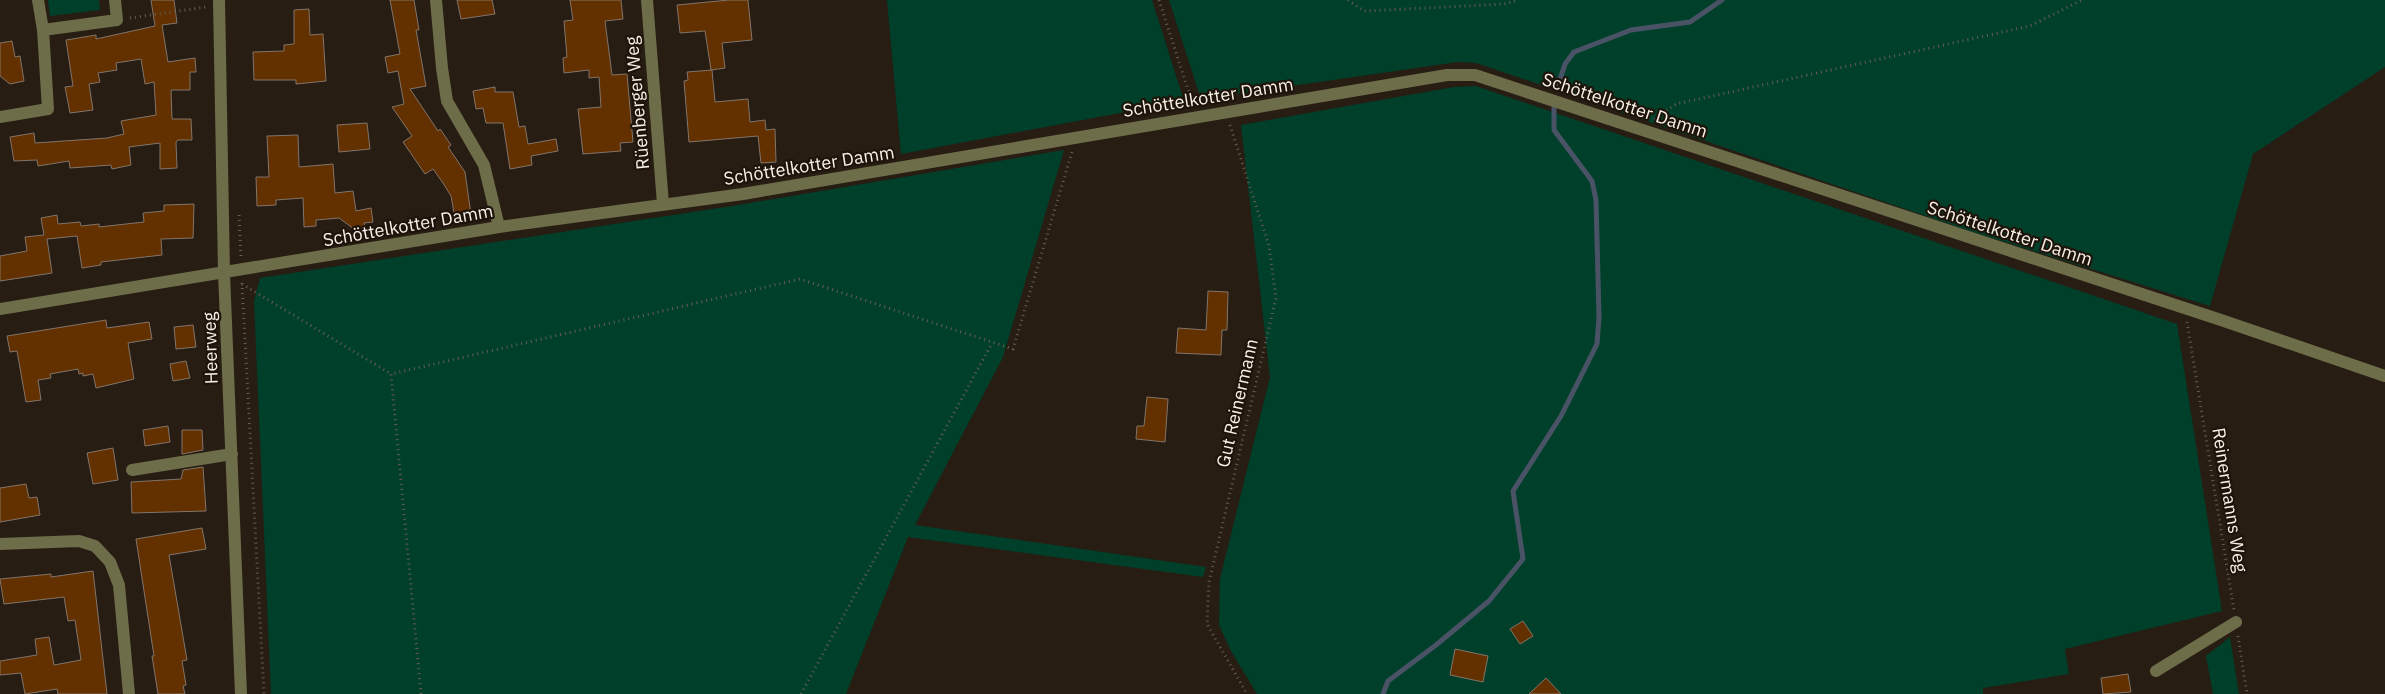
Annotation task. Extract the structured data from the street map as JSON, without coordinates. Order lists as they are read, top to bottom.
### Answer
{
  "streets": {
    "street": ["Schöttelkotter Damm", "Rüenberger Weg", "Heerweg"],
    "path": ["Gut Reinermann", "Reinermanns Weg"]
  },
  "crossings": [
    ["Schöttelkotter Damm", "Rüenberger Weg"],
    ["Schöttelkotter Damm", "Heerweg"],
    ["Schöttelkotter Damm", "Gut Reinermann"],
    ["Schöttelkotter Damm", "Reinermanns Weg"]
  ]
}
